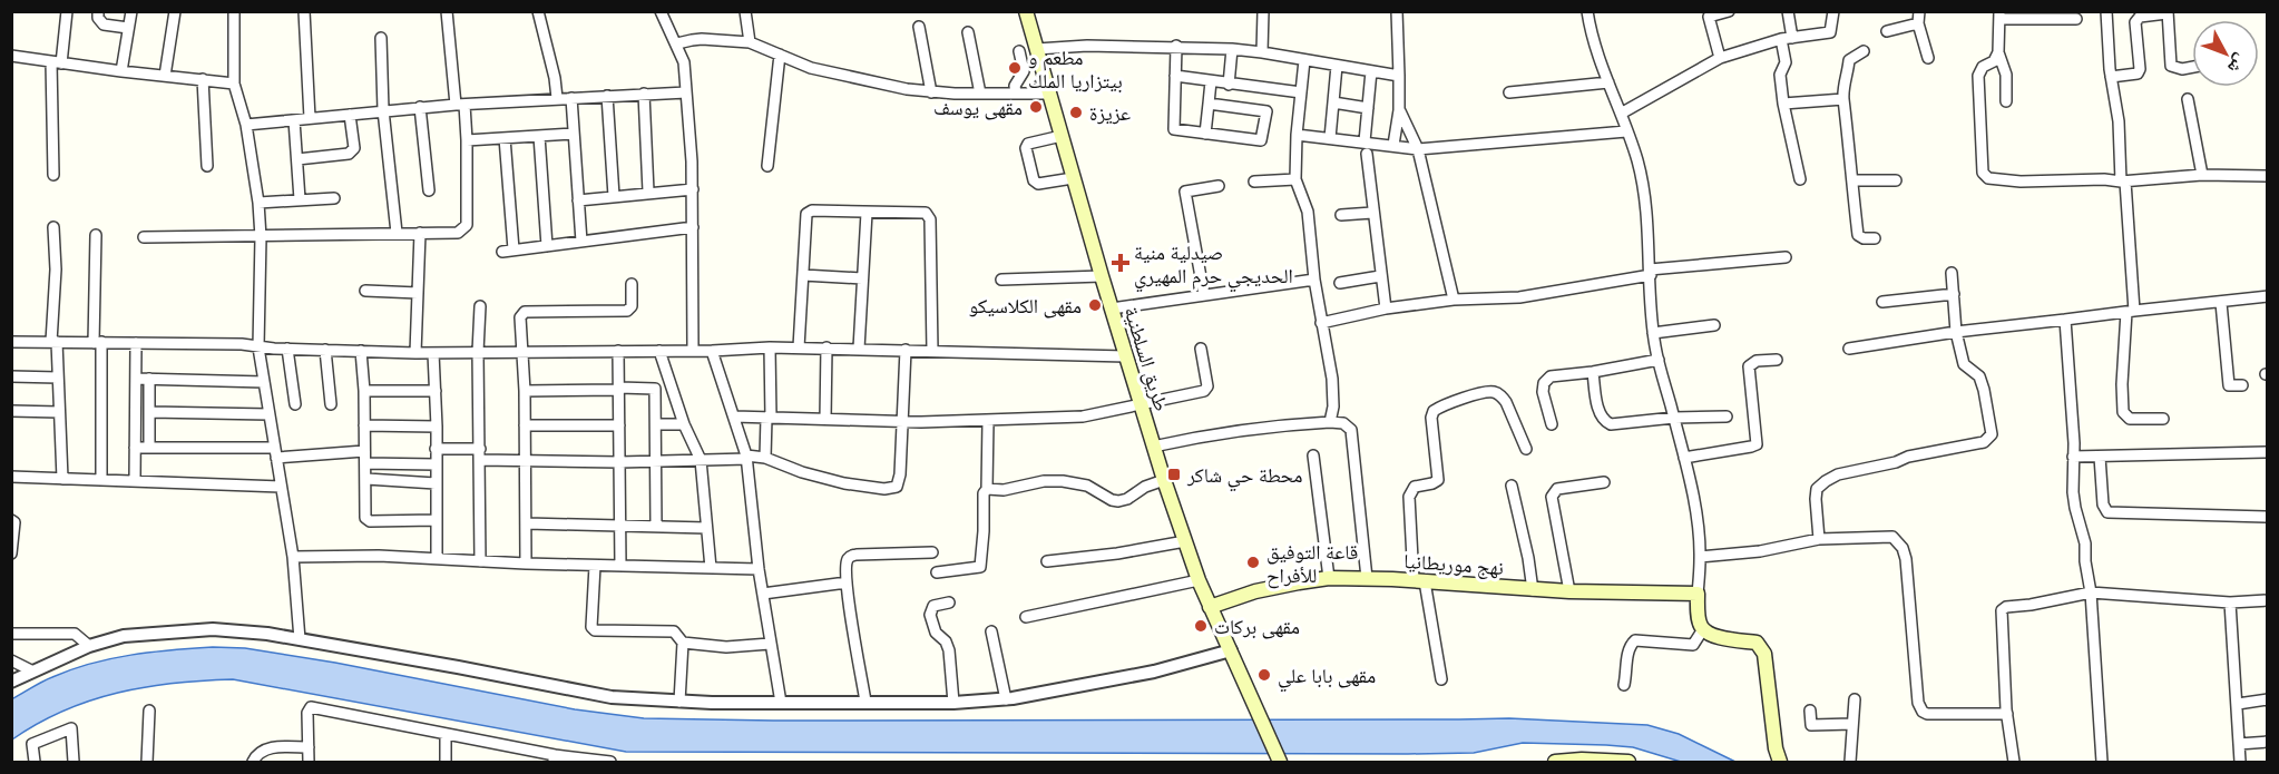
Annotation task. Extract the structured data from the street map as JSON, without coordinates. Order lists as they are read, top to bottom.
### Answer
{
  "streets": {
    "main road": ["طريق السلطنية", "نهج موريطانيا"]
  },
  "crossings": [
    ["طريق السلطنية", "نهج موريطانيا"]
  ],
  "places": {
    "other": [
      "مطعم و بيتزاريا الملك",
      "مقهى يوسف",
      "عزيزة",
      "مقهى الكلاسيكو",
      "قاعة التوفيق للأفراح",
      "مقهى بركات",
      "مقهى بابا علي"
    ],
    "health": ["صيدلية منية الحديجي حرم المهيري"],
    "transit": ["محطة حي شاكر"]
  },
  "north": "bottom right"
}
